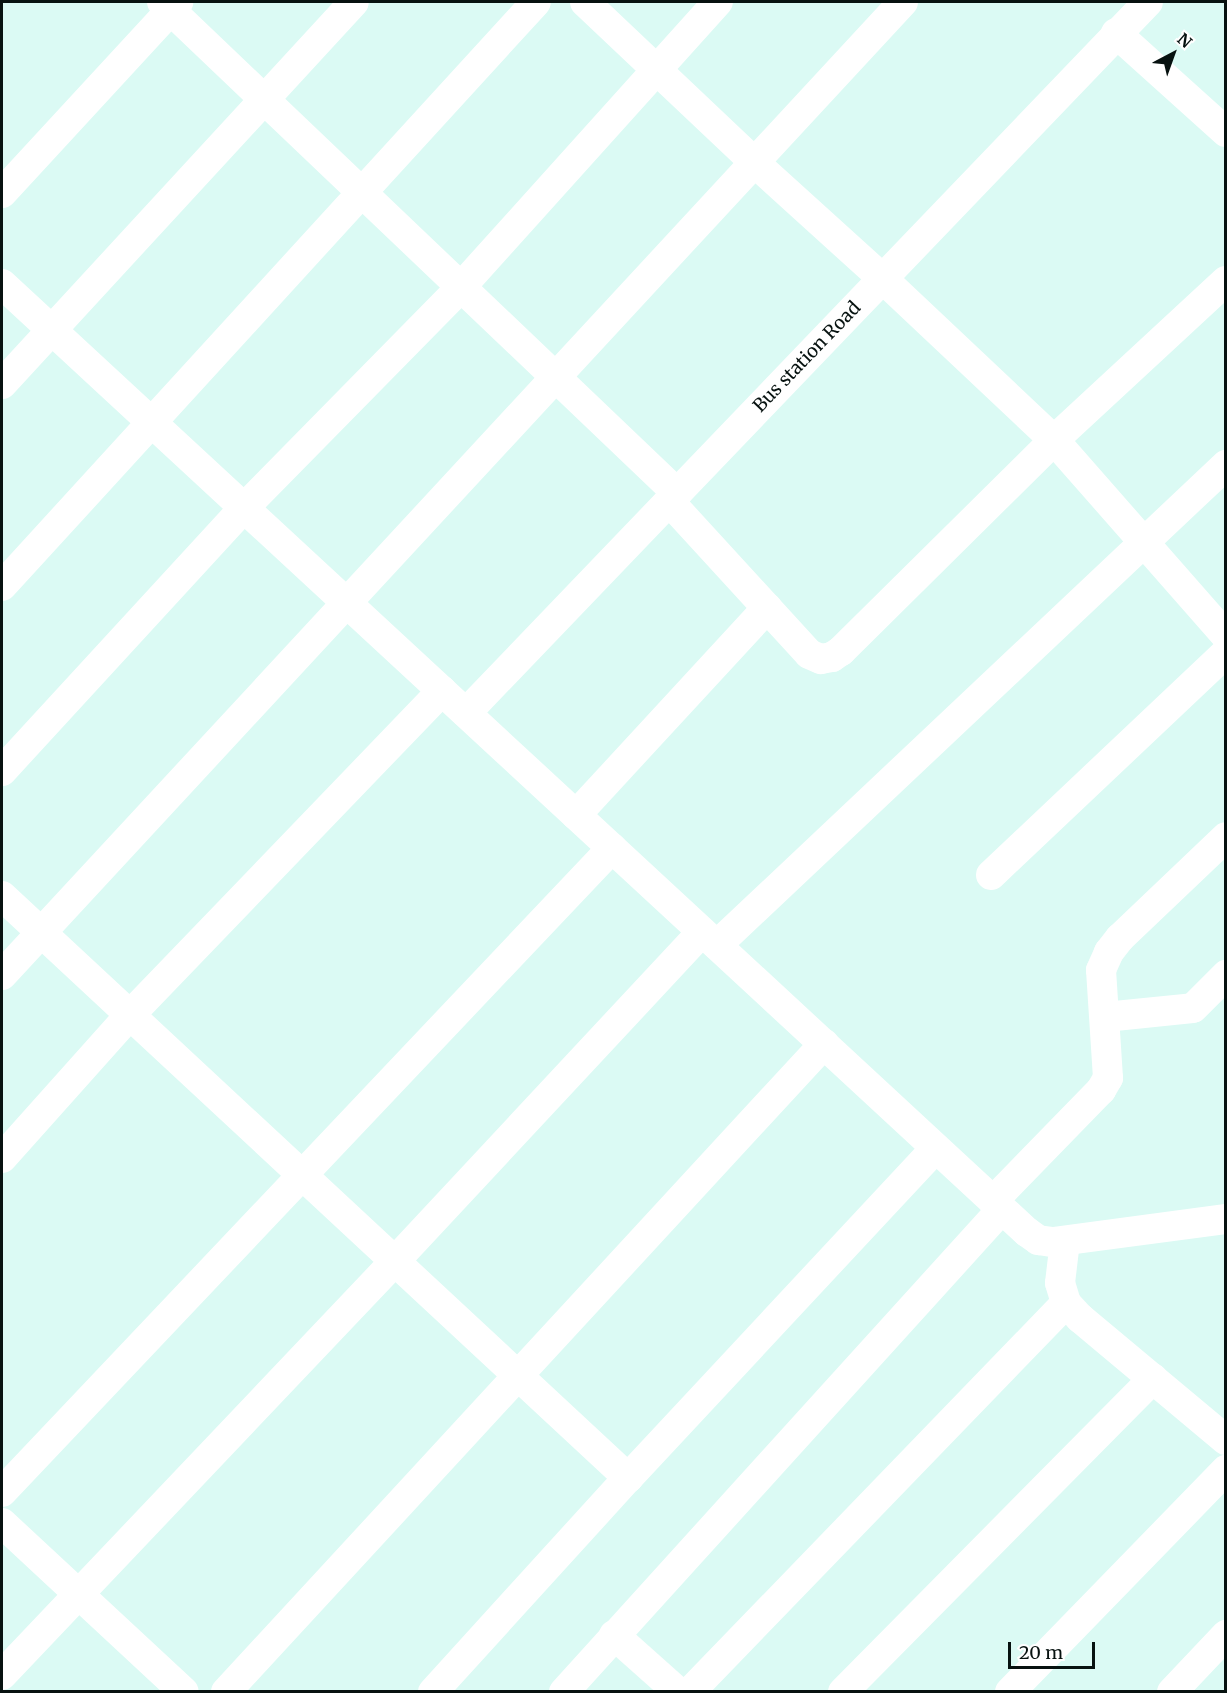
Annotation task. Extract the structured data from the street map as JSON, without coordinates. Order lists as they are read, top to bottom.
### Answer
{
  "streets": {
    "street": ["Bus station Road"]
  },
  "scale_bar": "20 m",
  "north": "top right"
}
